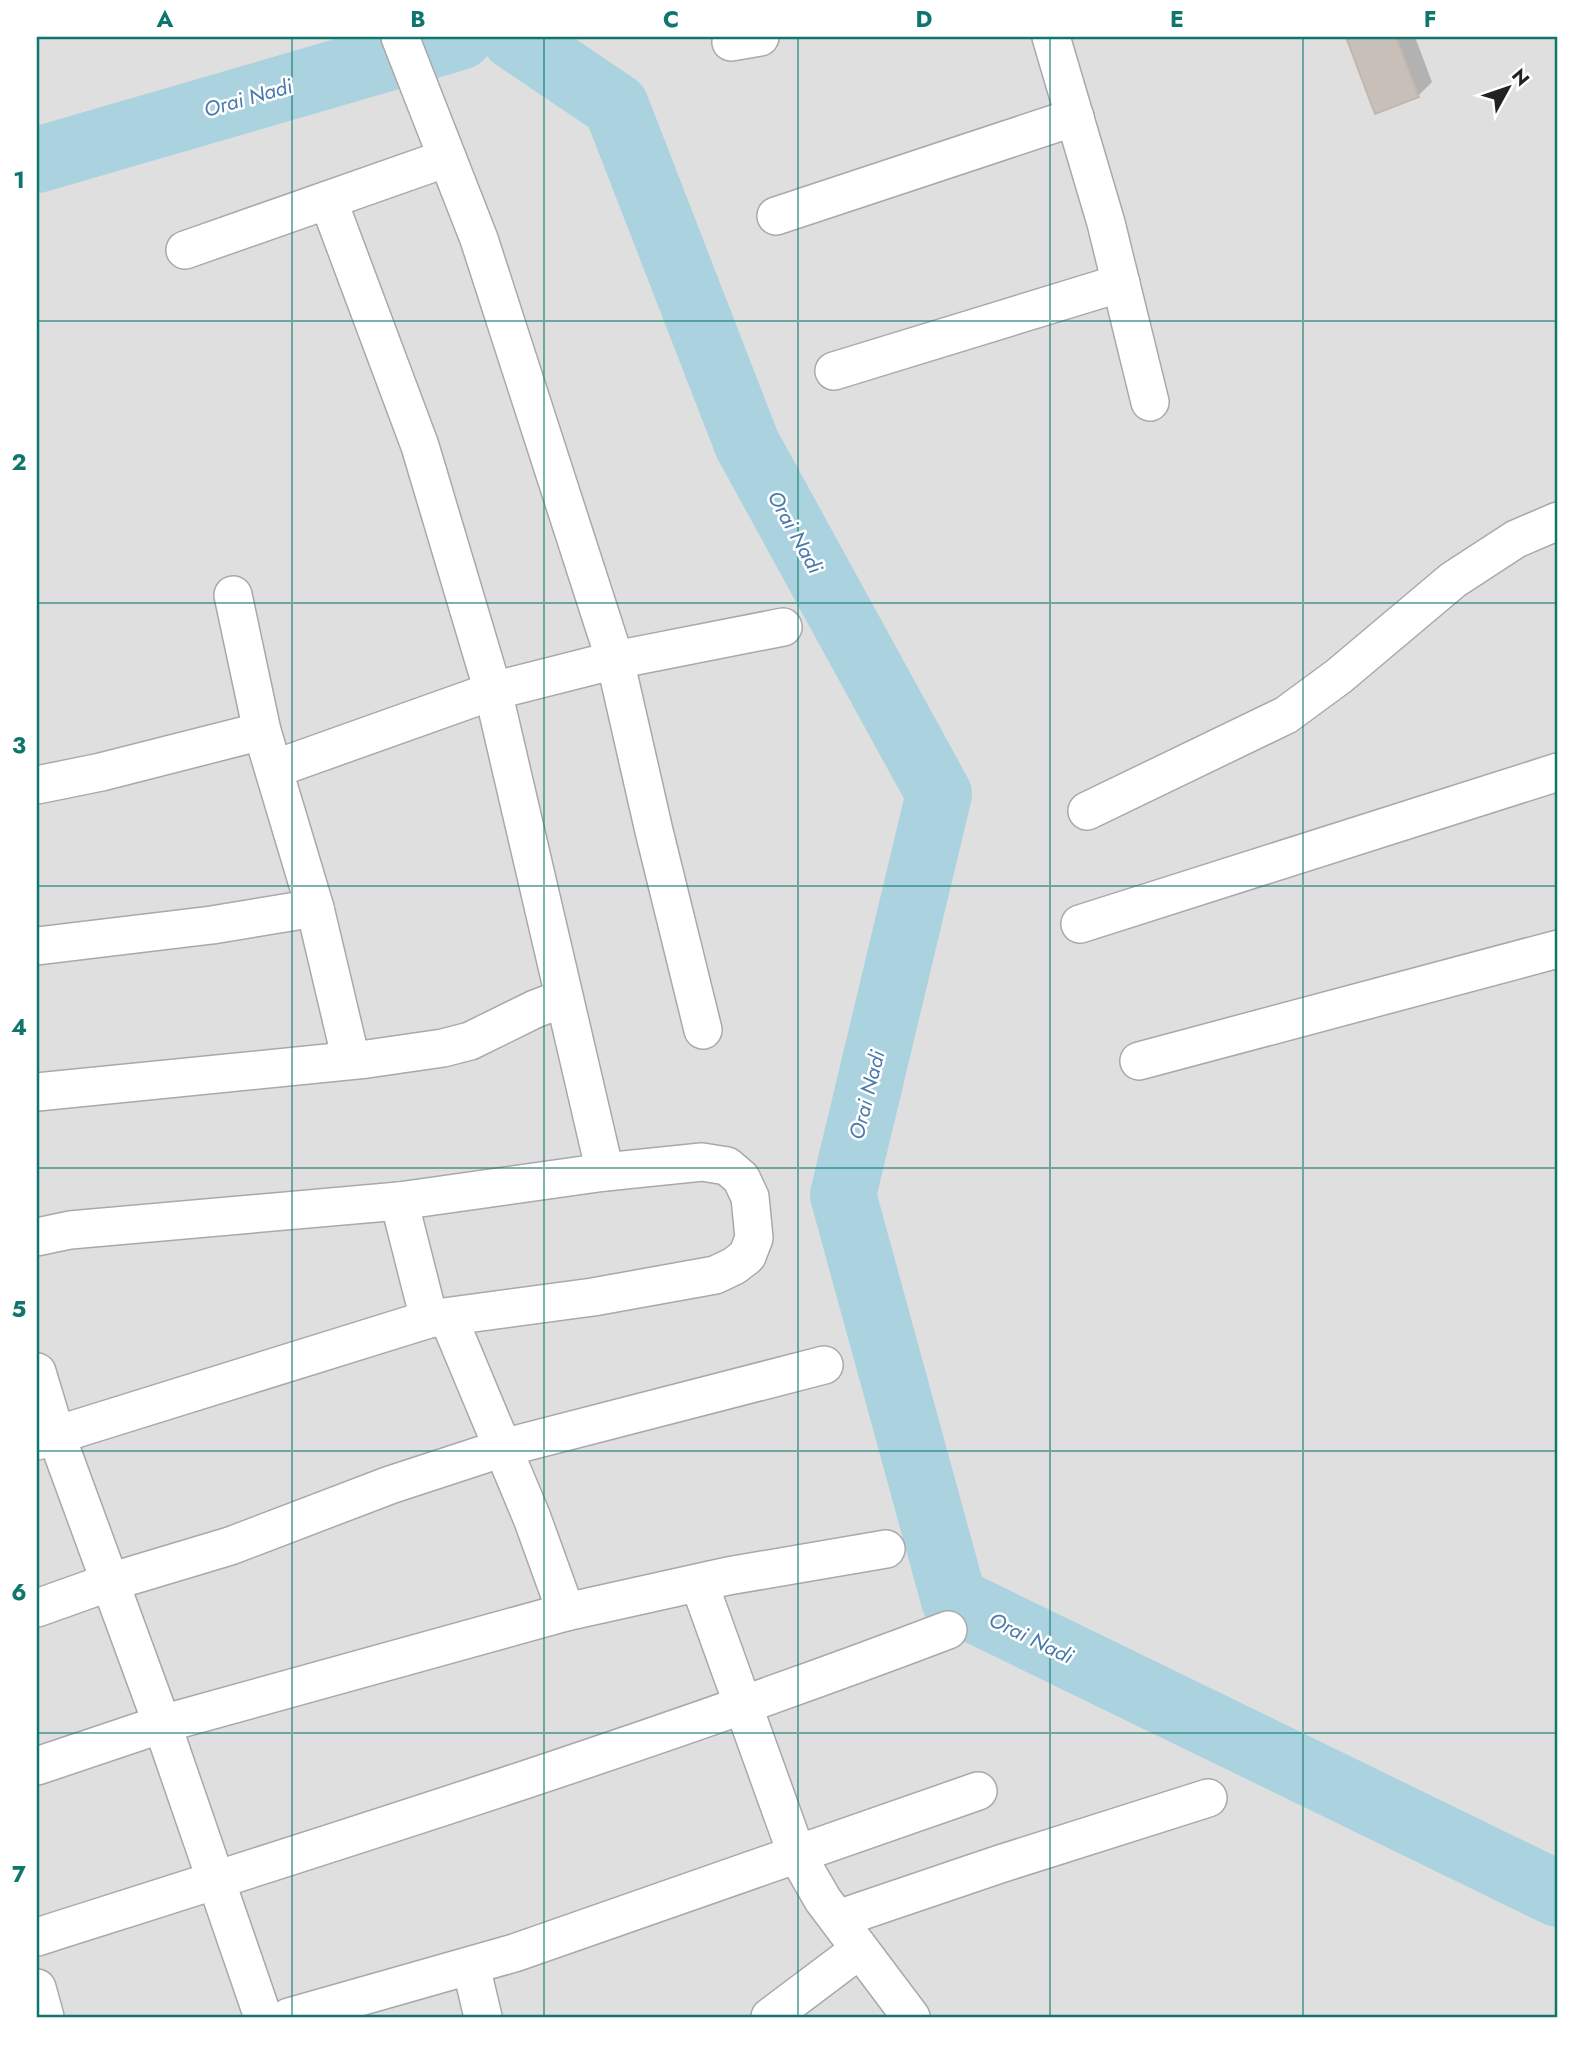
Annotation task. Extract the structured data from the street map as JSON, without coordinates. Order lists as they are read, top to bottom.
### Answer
{
  "water": ["Orai Nadi"],
  "north": "top right",
  "grid": {
    "columns": [
      "A",
      "B",
      "C",
      "D",
      "E",
      "F"
    ],
    "rows": [
      "1",
      "2",
      "3",
      "4",
      "5",
      "6",
      "7"
    ]
  }
}
